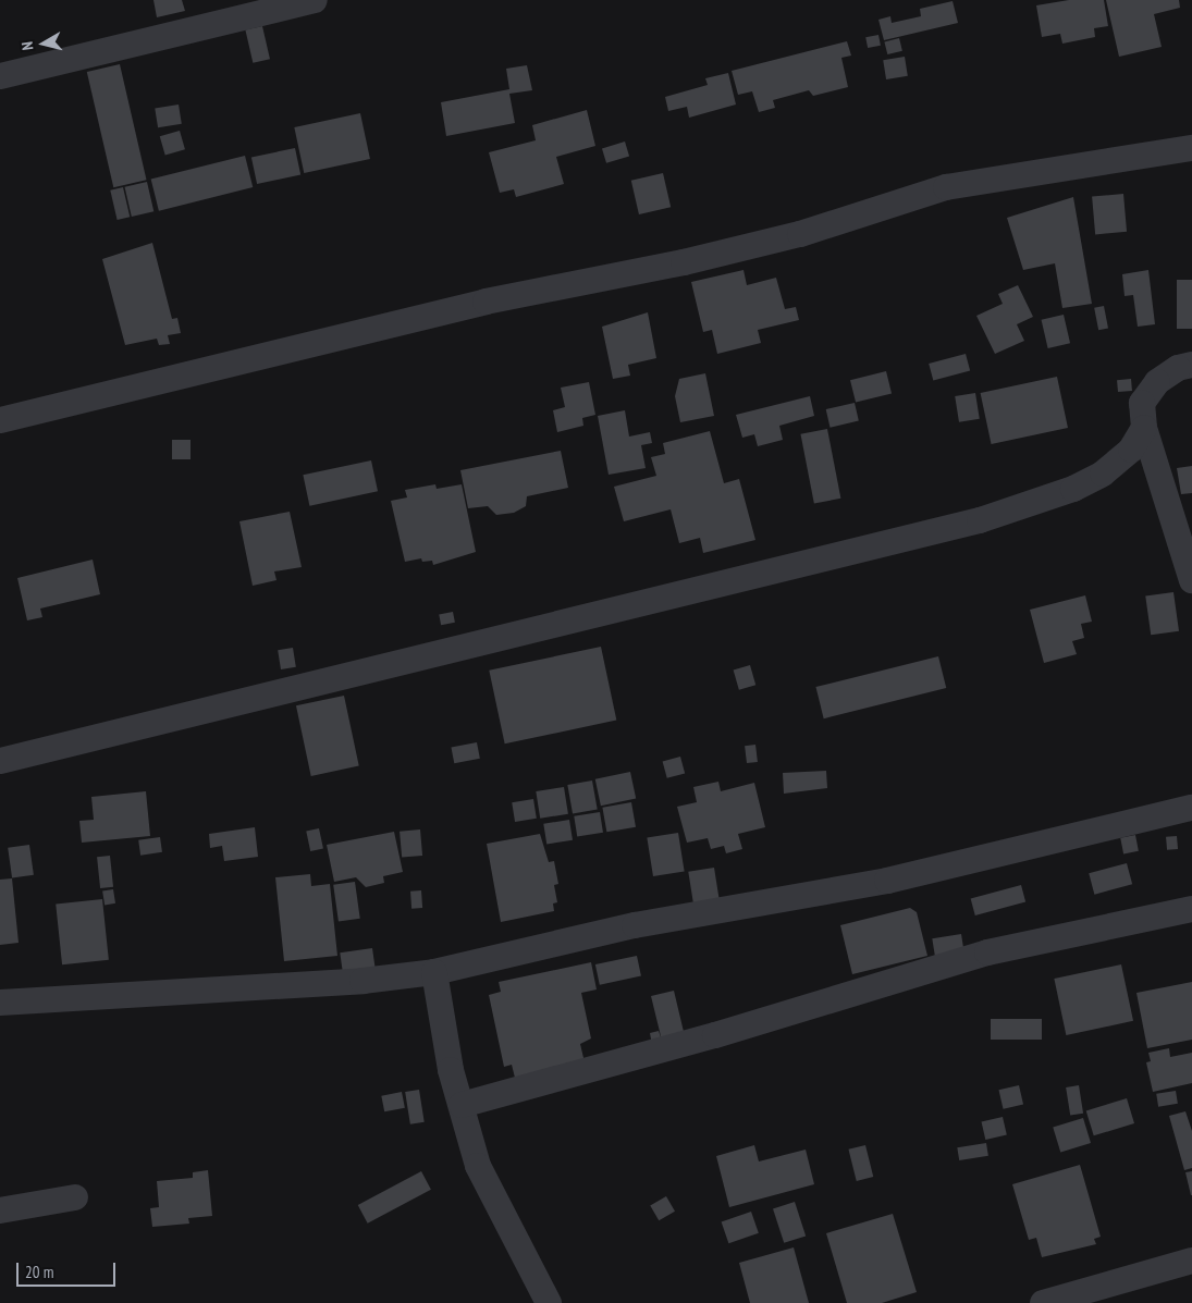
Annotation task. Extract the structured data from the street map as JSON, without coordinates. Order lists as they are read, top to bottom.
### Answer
{
  "scale_bar": "20 m",
  "north": "left"
}
